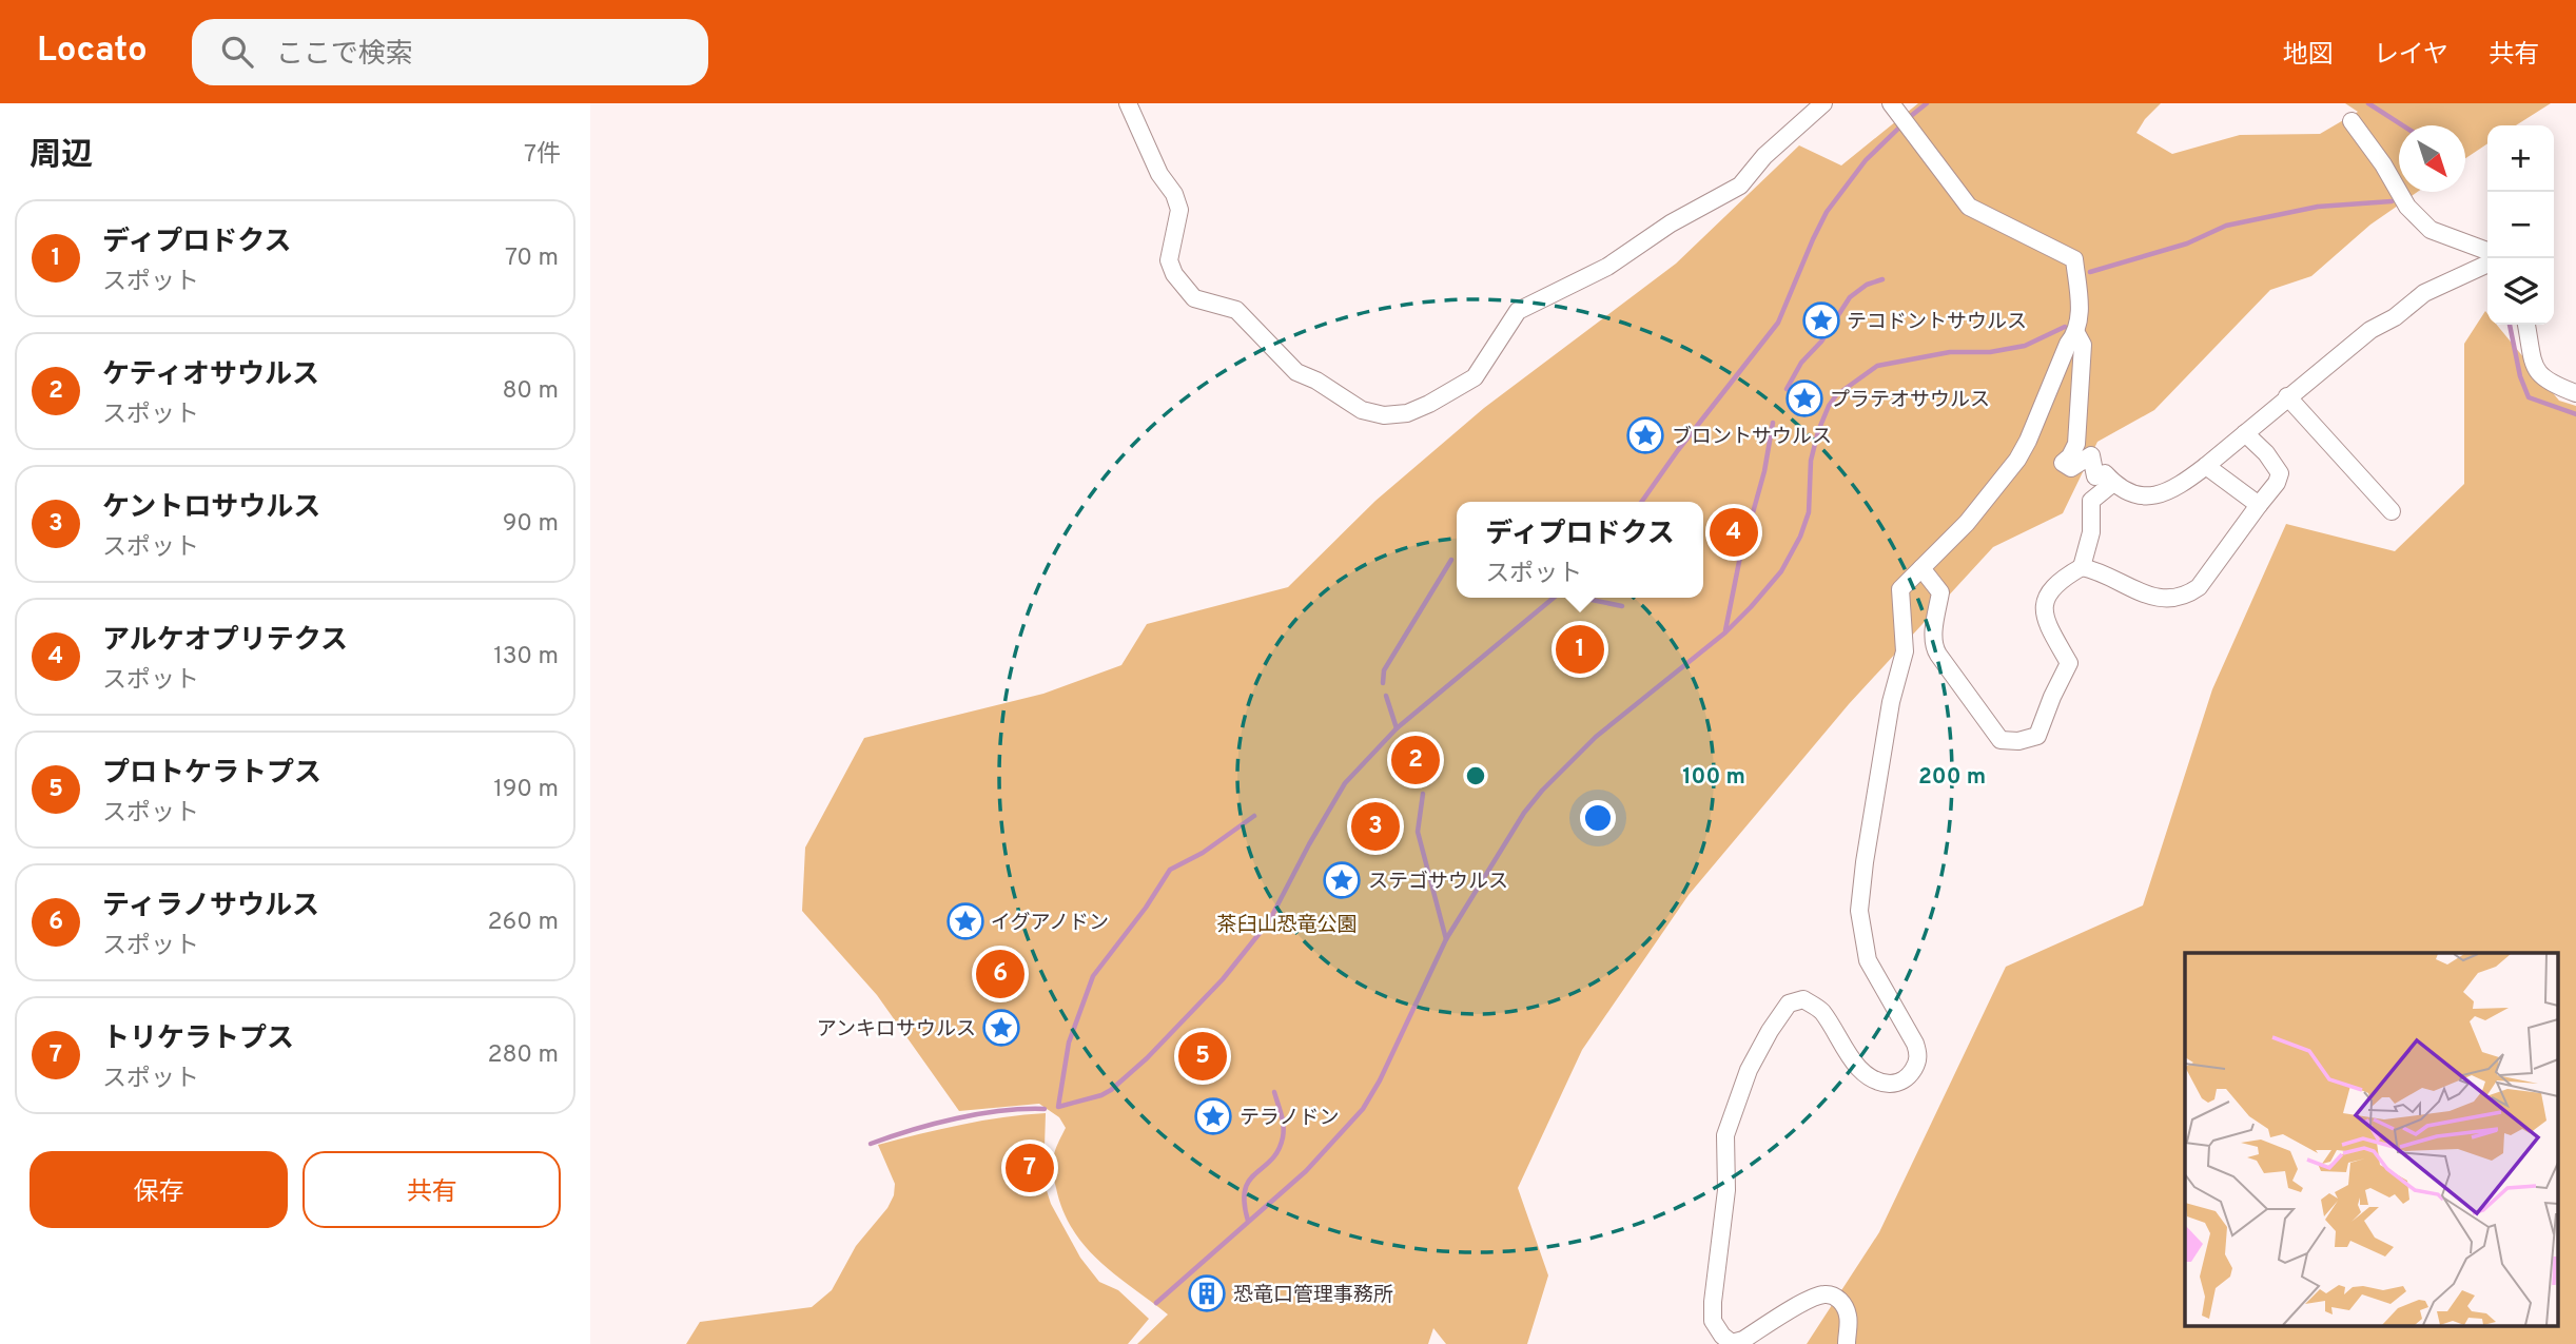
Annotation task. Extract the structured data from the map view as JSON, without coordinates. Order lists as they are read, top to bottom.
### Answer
{
  "parks": ["茶臼山恐竜公園"],
  "places": {
    "place": [
      "テコドントサウルス",
      "プラテオサウルス",
      "ブロントサウルス",
      "ステゴサウルス",
      "イグアノドン",
      "アンキロサウルス",
      "テラノドン"
    ],
    "building": ["恐竜口管理事務所"]
  },
  "north": "bottom right",
  "page": {
    "header": "Locato",
    "search": "ここで検索",
    "nav": ["地図", "レイヤ", "共有"],
    "heading": ["周辺", "7件"],
    "map_buttons": ["+", "−"],
    "list": [
      {
        "mark": "1",
        "name": "ディプロドクス",
        "note": "スポット",
        "value": "70 m"
      },
      {
        "mark": "2",
        "name": "ケティオサウルス",
        "note": "スポット",
        "value": "80 m"
      },
      {
        "mark": "3",
        "name": "ケントロサウルス",
        "note": "スポット",
        "value": "90 m"
      },
      {
        "mark": "4",
        "name": "アルケオプリテクス",
        "note": "スポット",
        "value": "130 m"
      },
      {
        "mark": "5",
        "name": "プロトケラトプス",
        "note": "スポット",
        "value": "190 m"
      },
      {
        "mark": "6",
        "name": "ティラノサウルス",
        "note": "スポット",
        "value": "260 m"
      },
      {
        "mark": "7",
        "name": "トリケラトプス",
        "note": "スポット",
        "value": "280 m"
      }
    ],
    "popup": ["ディプロドクス", "スポット"],
    "pins": [
      "4",
      "1",
      "2",
      "3",
      "6",
      "5",
      "7"
    ],
    "buttons": ["保存", "共有"]
  },
  "rings": ["100 m", "200 m"]
}
